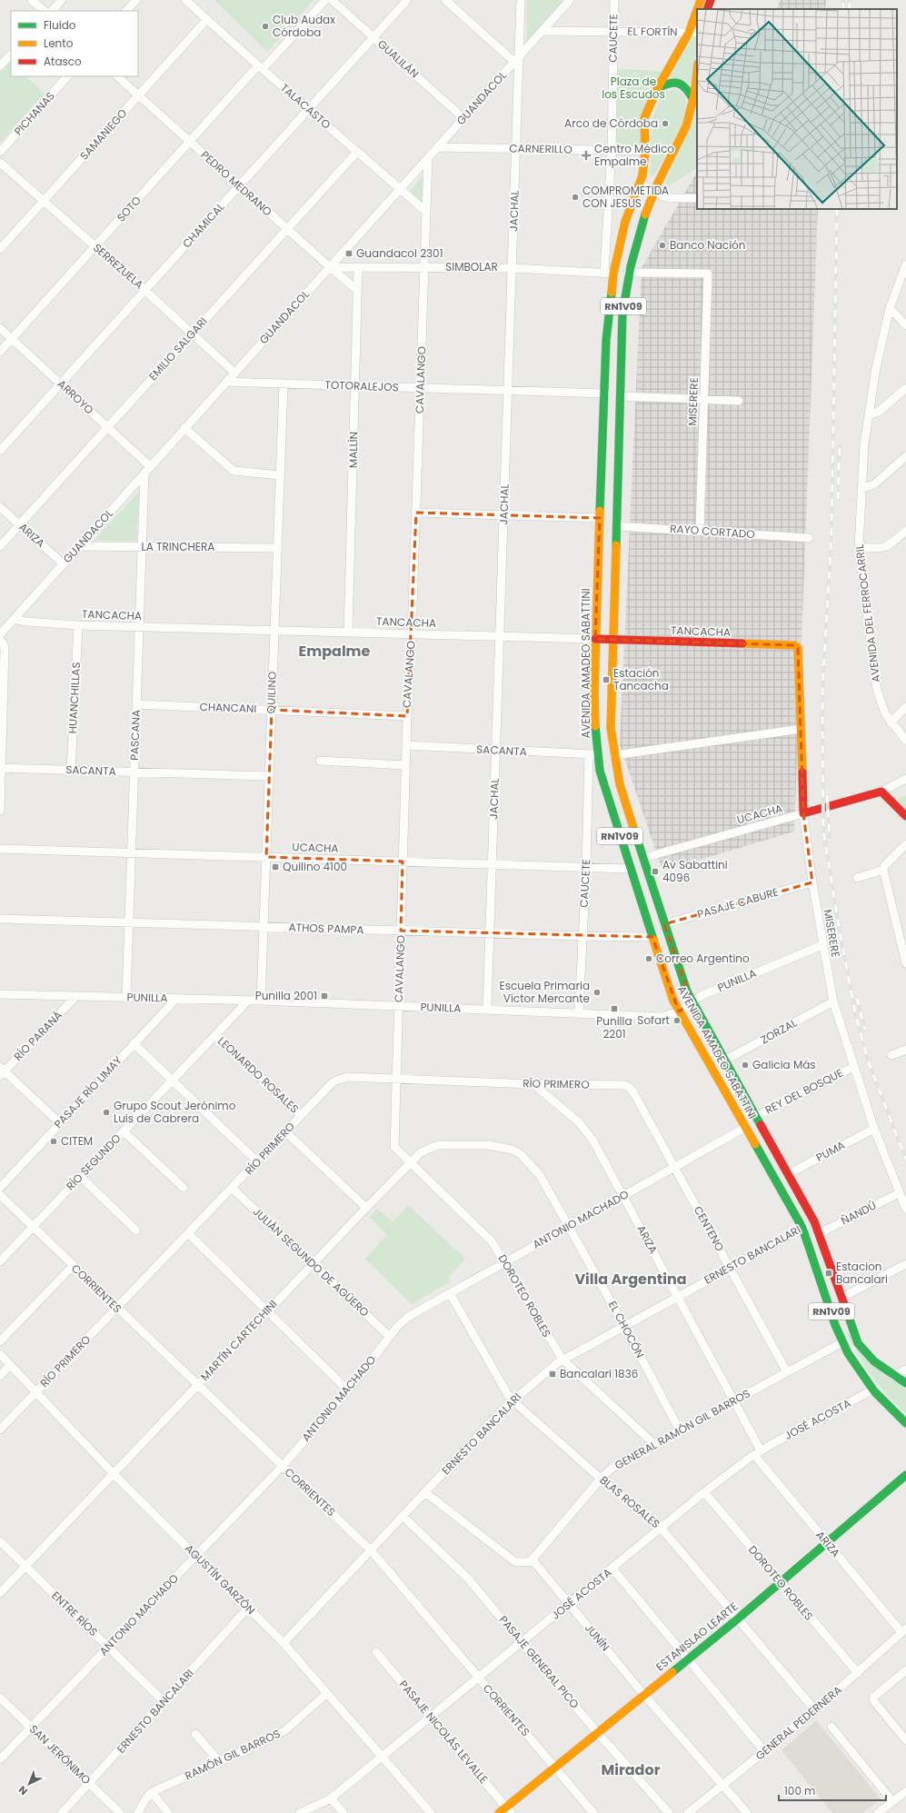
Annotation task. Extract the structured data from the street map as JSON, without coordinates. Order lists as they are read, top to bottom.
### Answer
{
  "streets": {
    "main road": [
      "RN1V09",
      "MISERERE",
      "TANCACHA",
      "AVENIDA AMADEO SABATTINI",
      "UCACHA",
      "ESTANISLAO LEARTE"
    ],
    "street": [
      "EL FORTÍN",
      "CAUCETE",
      "GUALILÁN",
      "GUANDACOL",
      "TALACASTO",
      "PICHANAS",
      "SAMANIEGO",
      "CARNERILLO",
      "PEDRO MEDRANO",
      "SOTO",
      "JACHAL",
      "CHAMICAL",
      "SERREZUELA",
      "SIMBOLAR",
      "EMILIO SALGARI",
      "CAVALANGO",
      "TOTORALEJOS",
      "ARROYO",
      "MALLÍN",
      "RAYO CORTADO",
      "ARIZA",
      "LA TRINCHERA",
      "AVENIDA DEL FERROCARRIL",
      "QUILINO",
      "HUANCHILLAS",
      "CHANCANI",
      "PASCANA",
      "SACANTA",
      "PASAJE CABURE",
      "ATHOS PAMPA",
      "PUNILLA",
      "ZORZAL",
      "RÍO PARANÁ",
      "LEONARDO ROSALES",
      "RÍO PRIMERO",
      "REY DEL BOSQUE",
      "PASAJE RÍO LIMAY",
      "PUMA",
      "RÍO SEGUNDO",
      "ÑANDÚ",
      "ANTONIO MACHADO",
      "CENTENO",
      "ERNESTO BANCALARI",
      "JULIÁN SEGUNDO DE AGÜERO",
      "CORRIENTES",
      "DOROTEO ROBLES",
      "EL CHOCÓN",
      "MARTÍN CARTECHINI",
      "JOSÉ ACOSTA",
      "GENERAL RAMÓN GIL BARROS",
      "BLAS ROSALES",
      "AGUSTÍN GARZÓN",
      "ENTRE RÍOS",
      "JUNÍN",
      "PASAJE GENERAL PICO",
      "GENERAL PEDERNERA",
      "PASAJE NICOLÁS LEVALLE",
      "SAN JERÓNIMO",
      "RAMÓN GIL BARROS"
    ]
  },
  "crossings": [
    ["EL FORTÍN", "CAUCETE"],
    ["EL FORTÍN", "GUANDACOL"],
    ["EL FORTÍN", "AVENIDA AMADEO SABATTINI"],
    ["CAUCETE", "CARNERILLO"],
    ["CAUCETE", "SIMBOLAR"],
    ["CAUCETE", "AVENIDA AMADEO SABATTINI"],
    ["CAUCETE", "SACANTA"],
    ["CAUCETE", "UCACHA"],
    ["CAUCETE", "ATHOS PAMPA"],
    ["CAUCETE", "PUNILLA"],
    ["GUALILÁN", "GUANDACOL"],
    ["GUALILÁN", "CHAMICAL"],
    ["GUANDACOL", "TALACASTO"],
    ["GUANDACOL", "CARNERILLO"],
    ["GUANDACOL", "PEDRO MEDRANO"],
    ["GUANDACOL", "JACHAL"],
    ["GUANDACOL", "SERREZUELA"],
    ["GUANDACOL", "SIMBOLAR"],
    ["GUANDACOL", "CAVALANGO"],
    ["GUANDACOL", "TOTORALEJOS"],
    ["GUANDACOL", "ARROYO"],
    ["GUANDACOL", "ARIZA"],
    ["GUANDACOL", "LA TRINCHERA"],
    ["GUANDACOL", "TANCACHA"],
    ["GUANDACOL", "PASCANA"],
    ["TALACASTO", "SAMANIEGO"],
    ["TALACASTO", "SOTO"],
    ["TALACASTO", "CHAMICAL"],
    ["TALACASTO", "EMILIO SALGARI"],
    ["TALACASTO", "CAVALANGO"],
    ["SAMANIEGO", "PEDRO MEDRANO"],
    ["SAMANIEGO", "SERREZUELA"],
    ["CARNERILLO", "JACHAL"],
    ["CARNERILLO", "AVENIDA AMADEO SABATTINI"],
    ["PEDRO MEDRANO", "SOTO"],
    ["PEDRO MEDRANO", "CHAMICAL"],
    ["PEDRO MEDRANO", "SIMBOLAR"],
    ["PEDRO MEDRANO", "EMILIO SALGARI"],
    ["PEDRO MEDRANO", "MALLÍN"],
    ["SOTO", "SERREZUELA"],
    ["SOTO", "ARROYO"],
    ["JACHAL", "SIMBOLAR"],
    ["JACHAL", "TOTORALEJOS"],
    ["JACHAL", "TANCACHA"],
    ["JACHAL", "SACANTA"],
    ["JACHAL", "UCACHA"],
    ["JACHAL", "ATHOS PAMPA"],
    ["JACHAL", "PUNILLA"],
    ["CHAMICAL", "SERREZUELA"],
    ["CHAMICAL", "ARROYO"],
    ["SERREZUELA", "EMILIO SALGARI"],
    ["SIMBOLAR", "CAVALANGO"],
    ["SIMBOLAR", "MALLÍN"],
    ["SIMBOLAR", "AVENIDA AMADEO SABATTINI"],
    ["EMILIO SALGARI", "ARROYO"],
    ["EMILIO SALGARI", "ARIZA"],
    ["CAVALANGO", "TOTORALEJOS"],
    ["CAVALANGO", "TANCACHA"],
    ["CAVALANGO", "CHANCANI"],
    ["CAVALANGO", "SACANTA"],
    ["CAVALANGO", "UCACHA"],
    ["CAVALANGO", "ATHOS PAMPA"],
    ["CAVALANGO", "PUNILLA"],
    ["CAVALANGO", "RÍO PRIMERO"],
    ["CAVALANGO", "DOROTEO ROBLES"],
    ["TOTORALEJOS", "MALLÍN"],
    ["TOTORALEJOS", "AVENIDA AMADEO SABATTINI"],
    ["TOTORALEJOS", "QUILINO"],
    ["ARROYO", "PASCANA"],
    ["MISERERE", "RAYO CORTADO"],
    ["MISERERE", "TANCACHA"],
    ["MISERERE", "AVENIDA AMADEO SABATTINI"],
    ["MISERERE", "UCACHA"],
    ["MISERERE", "PASAJE CABURE"],
    ["MISERERE", "PUNILLA"],
    ["MISERERE", "ZORZAL"],
    ["MISERERE", "REY DEL BOSQUE"],
    ["MISERERE", "PUMA"],
    ["MISERERE", "ÑANDÚ"],
    ["MALLÍN", "TANCACHA"],
    ["RAYO CORTADO", "AVENIDA AMADEO SABATTINI"],
    ["ARIZA", "RÍO PRIMERO"],
    ["ARIZA", "ANTONIO MACHADO"],
    ["ARIZA", "ERNESTO BANCALARI"],
    ["ARIZA", "JOSÉ ACOSTA"],
    ["ARIZA", "GENERAL RAMÓN GIL BARROS"],
    ["ARIZA", "ESTANISLAO LEARTE"],
    ["ARIZA", "GENERAL PEDERNERA"],
    ["LA TRINCHERA", "QUILINO"],
    ["LA TRINCHERA", "PASCANA"],
    ["TANCACHA", "AVENIDA AMADEO SABATTINI"],
    ["TANCACHA", "QUILINO"],
    ["TANCACHA", "HUANCHILLAS"],
    ["TANCACHA", "PASCANA"],
    ["AVENIDA AMADEO SABATTINI", "SACANTA"],
    ["AVENIDA AMADEO SABATTINI", "UCACHA"],
    ["AVENIDA AMADEO SABATTINI", "PASAJE CABURE"],
    ["AVENIDA AMADEO SABATTINI", "ATHOS PAMPA"],
    ["AVENIDA AMADEO SABATTINI", "PUNILLA"],
    ["AVENIDA AMADEO SABATTINI", "ZORZAL"],
    ["AVENIDA AMADEO SABATTINI", "REY DEL BOSQUE"],
    ["AVENIDA AMADEO SABATTINI", "PUMA"],
    ["AVENIDA AMADEO SABATTINI", "ÑANDÚ"],
    ["AVENIDA AMADEO SABATTINI", "ANTONIO MACHADO"],
    ["AVENIDA AMADEO SABATTINI", "ERNESTO BANCALARI"],
    ["AVENIDA AMADEO SABATTINI", "JOSÉ ACOSTA"],
    ["AVENIDA AMADEO SABATTINI", "GENERAL RAMÓN GIL BARROS"],
    ["QUILINO", "CHANCANI"],
    ["QUILINO", "SACANTA"],
    ["QUILINO", "UCACHA"],
    ["QUILINO", "ATHOS PAMPA"],
    ["QUILINO", "PUNILLA"],
    ["HUANCHILLAS", "SACANTA"],
    ["CHANCANI", "PASCANA"],
    ["PASCANA", "SACANTA"],
    ["PASCANA", "UCACHA"],
    ["PASCANA", "ATHOS PAMPA"],
    ["PASCANA", "PUNILLA"],
    ["PUNILLA", "RÍO PARANÁ"],
    ["PUNILLA", "PASAJE RÍO LIMAY"],
    ["PUNILLA", "RÍO SEGUNDO"],
    ["LEONARDO ROSALES", "RÍO PRIMERO"],
    ["LEONARDO ROSALES", "RÍO SEGUNDO"],
    ["RÍO PRIMERO", "CENTENO"],
    ["RÍO PRIMERO", "JULIÁN SEGUNDO DE AGÜERO"],
    ["RÍO PRIMERO", "CORRIENTES"],
    ["RÍO PRIMERO", "AGUSTÍN GARZÓN"],
    ["RÍO SEGUNDO", "CORRIENTES"],
    ["ANTONIO MACHADO", "CENTENO"],
    ["ANTONIO MACHADO", "JULIÁN SEGUNDO DE AGÜERO"],
    ["ANTONIO MACHADO", "CORRIENTES"],
    ["ANTONIO MACHADO", "DOROTEO ROBLES"],
    ["ANTONIO MACHADO", "EL CHOCÓN"],
    ["ANTONIO MACHADO", "BLAS ROSALES"],
    ["ANTONIO MACHADO", "AGUSTÍN GARZÓN"],
    ["ANTONIO MACHADO", "ENTRE RÍOS"],
    ["ANTONIO MACHADO", "SAN JERÓNIMO"],
    ["CENTENO", "ERNESTO BANCALARI"],
    ["CENTENO", "GENERAL RAMÓN GIL BARROS"],
    ["ERNESTO BANCALARI", "CORRIENTES"],
    ["ERNESTO BANCALARI", "DOROTEO ROBLES"],
    ["ERNESTO BANCALARI", "EL CHOCÓN"],
    ["ERNESTO BANCALARI", "BLAS ROSALES"],
    ["ERNESTO BANCALARI", "AGUSTÍN GARZÓN"],
    ["ERNESTO BANCALARI", "ENTRE RÍOS"],
    ["ERNESTO BANCALARI", "PASAJE GENERAL PICO"],
    ["ERNESTO BANCALARI", "SAN JERÓNIMO"],
    ["JULIÁN SEGUNDO DE AGÜERO", "MARTÍN CARTECHINI"],
    ["CORRIENTES", "MARTÍN CARTECHINI"],
    ["CORRIENTES", "JOSÉ ACOSTA"],
    ["CORRIENTES", "ESTANISLAO LEARTE"],
    ["DOROTEO ROBLES", "MARTÍN CARTECHINI"],
    ["DOROTEO ROBLES", "JOSÉ ACOSTA"],
    ["DOROTEO ROBLES", "GENERAL RAMÓN GIL BARROS"],
    ["DOROTEO ROBLES", "ESTANISLAO LEARTE"],
    ["DOROTEO ROBLES", "GENERAL PEDERNERA"],
    ["EL CHOCÓN", "MARTÍN CARTECHINI"],
    ["EL CHOCÓN", "GENERAL RAMÓN GIL BARROS"],
    ["MARTÍN CARTECHINI", "AGUSTÍN GARZÓN"],
    ["MARTÍN CARTECHINI", "ENTRE RÍOS"],
    ["JOSÉ ACOSTA", "BLAS ROSALES"],
    ["JOSÉ ACOSTA", "AGUSTÍN GARZÓN"],
    ["JOSÉ ACOSTA", "JUNÍN"],
    ["JOSÉ ACOSTA", "PASAJE GENERAL PICO"],
    ["JOSÉ ACOSTA", "PASAJE NICOLÁS LEVALLE"],
    ["GENERAL RAMÓN GIL BARROS", "BLAS ROSALES"],
    ["GENERAL RAMÓN GIL BARROS", "JUNÍN"],
    ["BLAS ROSALES", "ESTANISLAO LEARTE"],
    ["BLAS ROSALES", "GENERAL PEDERNERA"],
    ["AGUSTÍN GARZÓN", "RAMÓN GIL BARROS"],
    ["ESTANISLAO LEARTE", "JUNÍN"],
    ["ESTANISLAO LEARTE", "PASAJE GENERAL PICO"],
    ["ESTANISLAO LEARTE", "PASAJE NICOLÁS LEVALLE"],
    ["JUNÍN", "GENERAL PEDERNERA"]
  ],
  "districts": ["Empalme", "Villa Argentina", "Mirador"],
  "parks": ["Plaza de los Escudos"],
  "places": {
    "other": [
      "Club Audax Córdoba",
      "Arco de Córdoba",
      "COMPROMETIDA CON JESUS",
      "Banco Nación",
      "Correo Argentino",
      "Escuela Primaria Víctor Mercante",
      "Sofart",
      "Galicia Más",
      "Grupo Scout Jerónimo Luis de Cabrera",
      "CITEM"
    ],
    "health": ["Centro Médico Empalme"],
    "transit": [
      "Guandacol 2301",
      "Estación Tancacha",
      "Quilino 4100",
      "Av Sabattini 4096",
      "Punilla 2001",
      "Punilla 2201",
      "Estacion Bancalari",
      "Bancalari 1836"
    ]
  },
  "legend": ["Fluido", "Lento", "Atasco"],
  "scale_bar": "100 m",
  "north": "bottom left"
}
